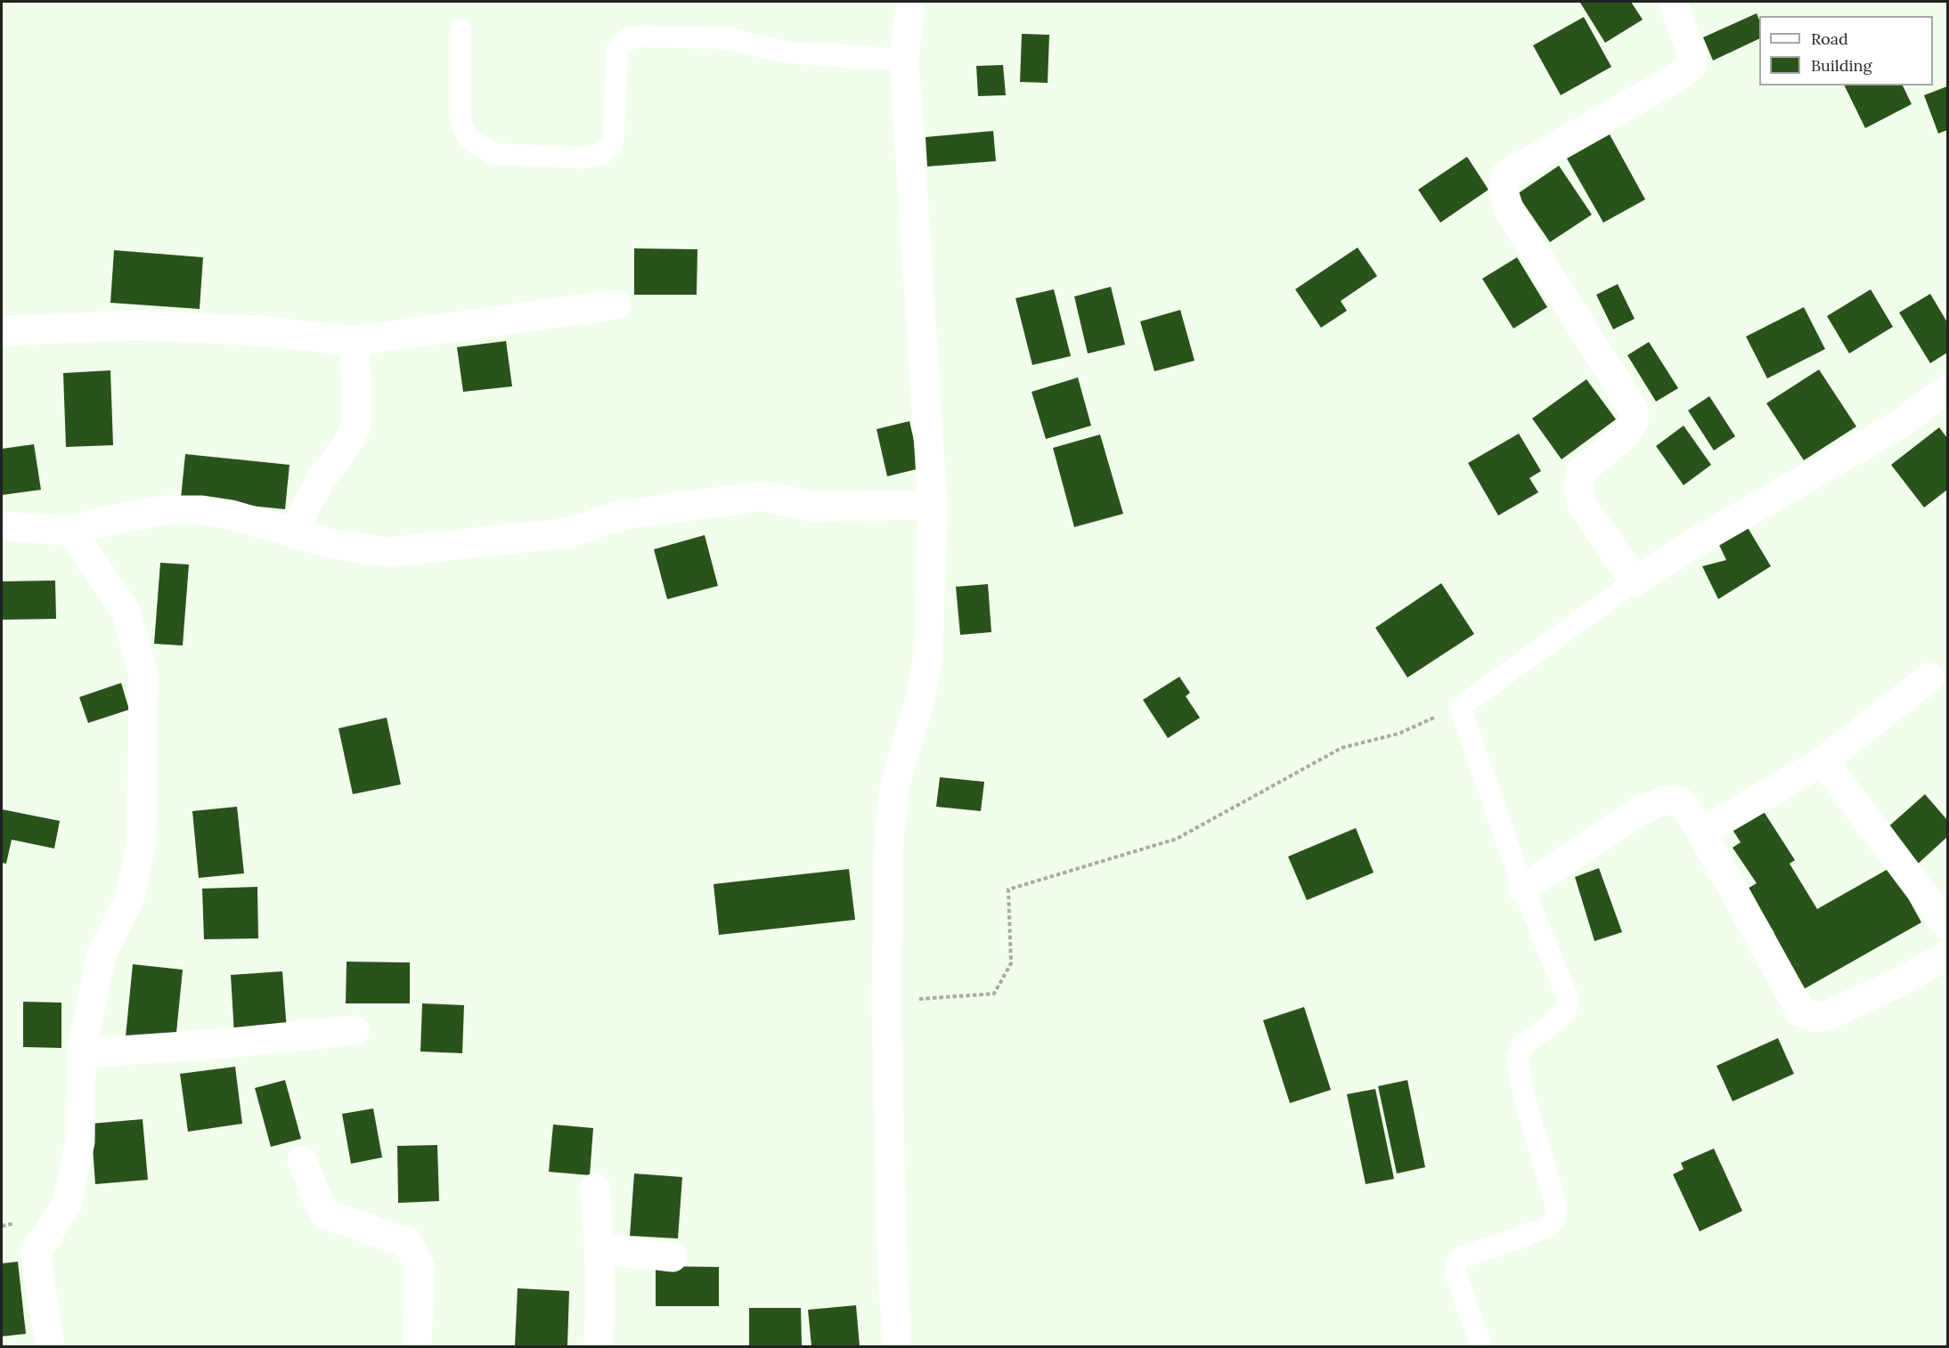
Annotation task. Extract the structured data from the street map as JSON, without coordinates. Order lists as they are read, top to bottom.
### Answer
{
  "legend": ["Road", "Building"]
}
